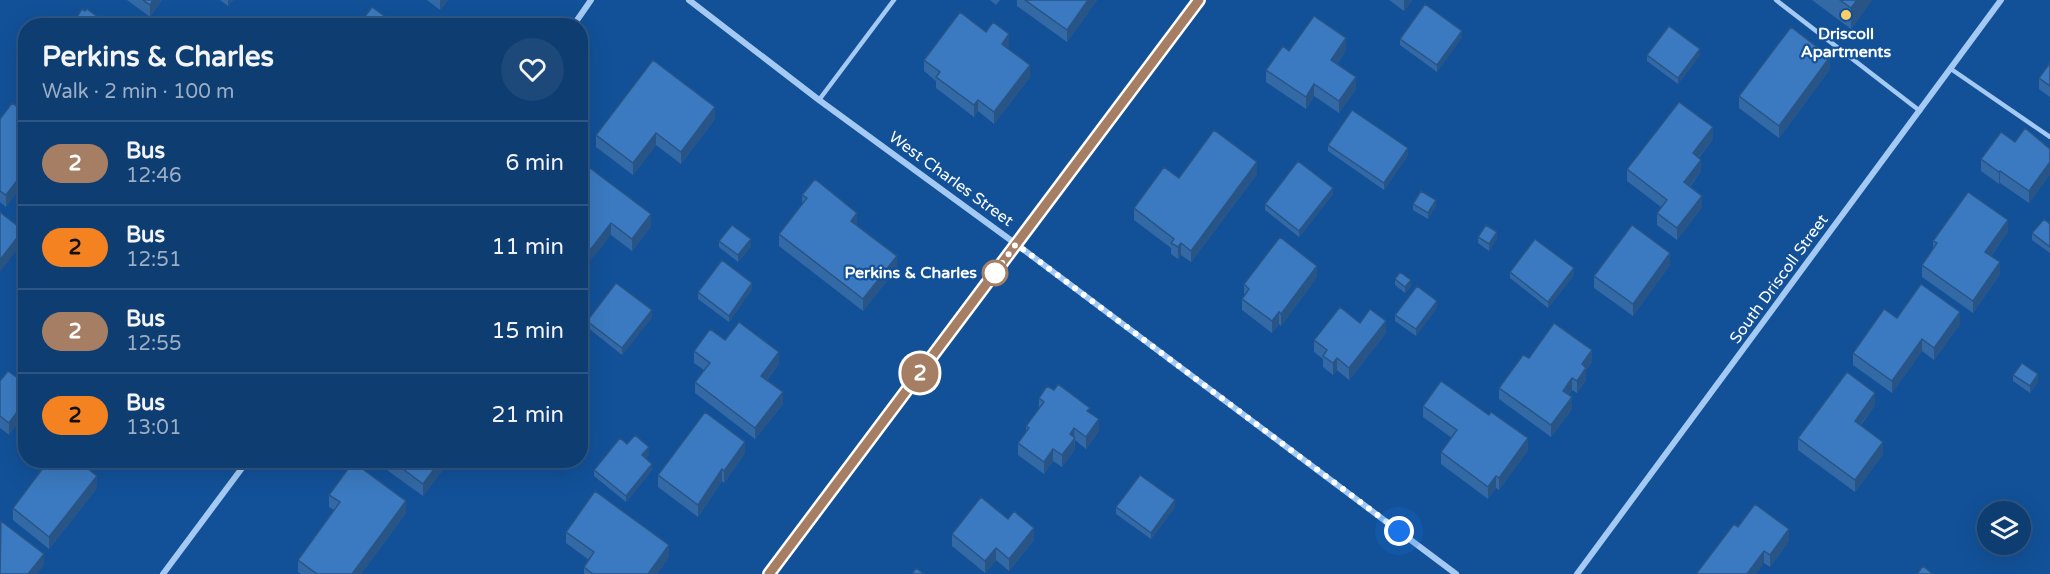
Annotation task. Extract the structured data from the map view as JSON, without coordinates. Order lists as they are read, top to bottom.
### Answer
{
  "streets": {
    "street": ["West Charles Street", "South Driscoll Street"]
  },
  "places": ["Driscoll Apartments", "Perkins & Charles"],
  "lines": ["bus line 2"],
  "page": {
    "on_map": "2",
    "heading": ["Perkins & Charles", "Walk · 2 min · 100 m"],
    "list": [
      {
        "mark": "2",
        "name": "Bus",
        "note": "12:46",
        "value": "6 min"
      },
      {
        "mark": "2",
        "name": "Bus",
        "note": "12:51",
        "value": "11 min"
      },
      {
        "mark": "2",
        "name": "Bus",
        "note": "12:55",
        "value": "15 min"
      },
      {
        "mark": "2",
        "name": "Bus",
        "note": "13:01",
        "value": "21 min"
      }
    ]
  }
}
